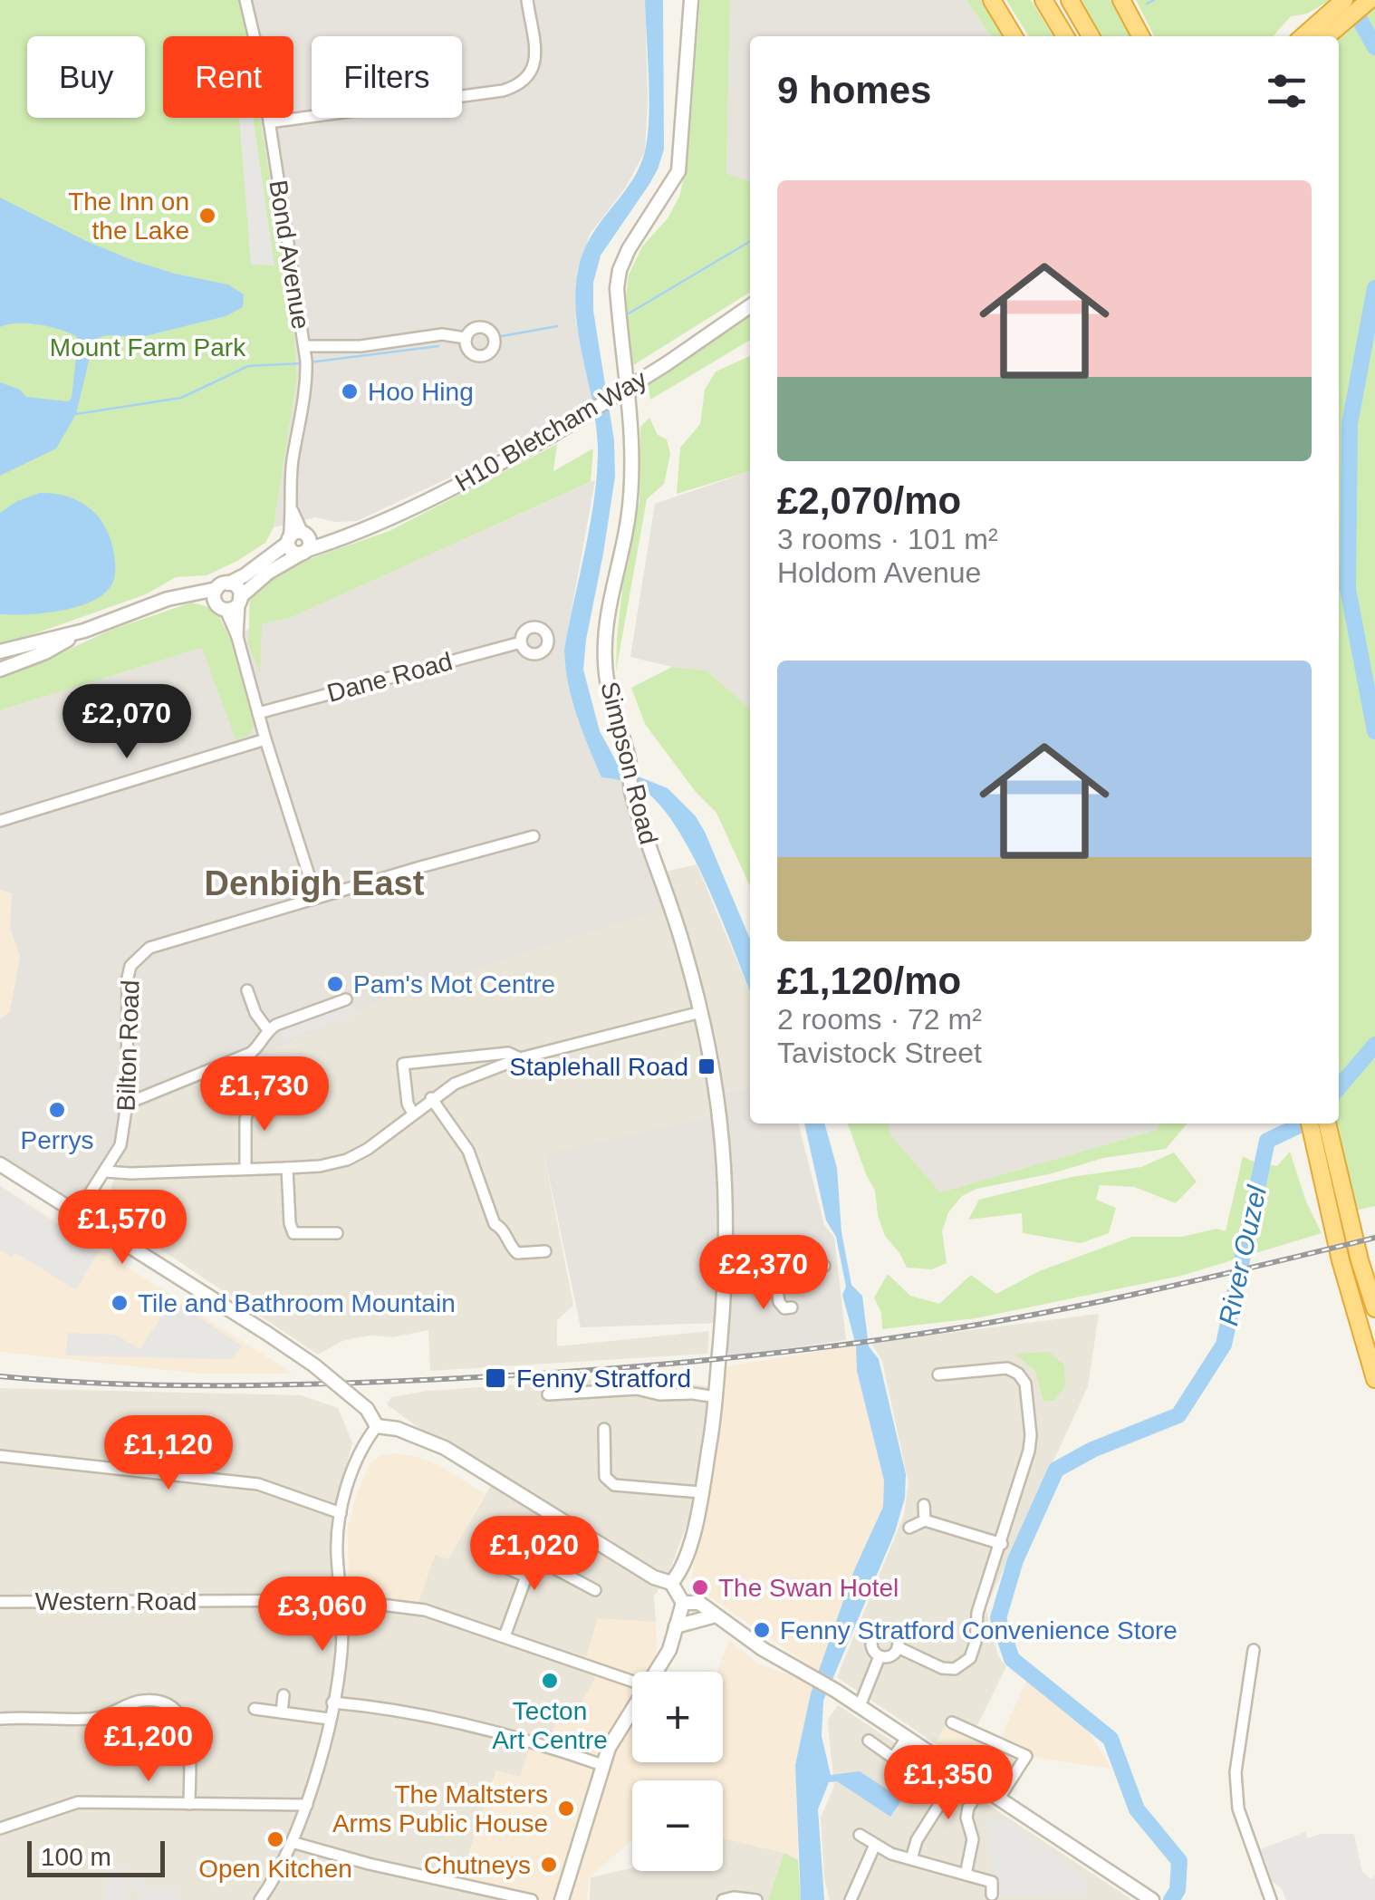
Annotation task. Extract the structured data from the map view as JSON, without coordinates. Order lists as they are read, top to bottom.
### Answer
{
  "streets": {
    "street": [
      "Bond Avenue",
      "H10 Bletcham Way",
      "Dane Road",
      "Simpson Road",
      "Bilton Road",
      "Western Road"
    ]
  },
  "crossings": [
    ["Bond Avenue", "H10 Bletcham Way"]
  ],
  "districts": ["Denbigh East"],
  "water": ["River Ouzel"],
  "parks": ["Mount Farm Park"],
  "places": {
    "other": [
      "The Inn on the Lake",
      "Hoo Hing",
      "Pam's Mot Centre",
      "Perrys",
      "Tile and Bathroom Mountain",
      "The Swan Hotel",
      "Fenny Stratford Convenience Store",
      "Tecton Art Centre",
      "The Maltsters Arms Public House",
      "Open Kitchen",
      "Chutneys"
    ],
    "transit": ["Staplehall Road", "Fenny Stratford"]
  },
  "scale_bar": "100 m",
  "page": {
    "chip": ["Buy", "Rent", "Filters"],
    "heading": "9 homes",
    "list": [
      {
        "name": "£2,070/mo",
        "note": "3 rooms · 101 m² · Holdom Avenue"
      },
      {
        "name": "£1,120/mo",
        "note": "2 rooms · 72 m² · Tavistock Street"
      }
    ],
    "price": [
      "£2,070",
      "£1,730",
      "£1,570",
      "£2,370",
      "£1,120",
      "£1,020",
      "£3,060",
      "£1,200",
      "£1,350"
    ],
    "map_buttons": ["+", "−"],
    "scale": "100 m"
  }
}
